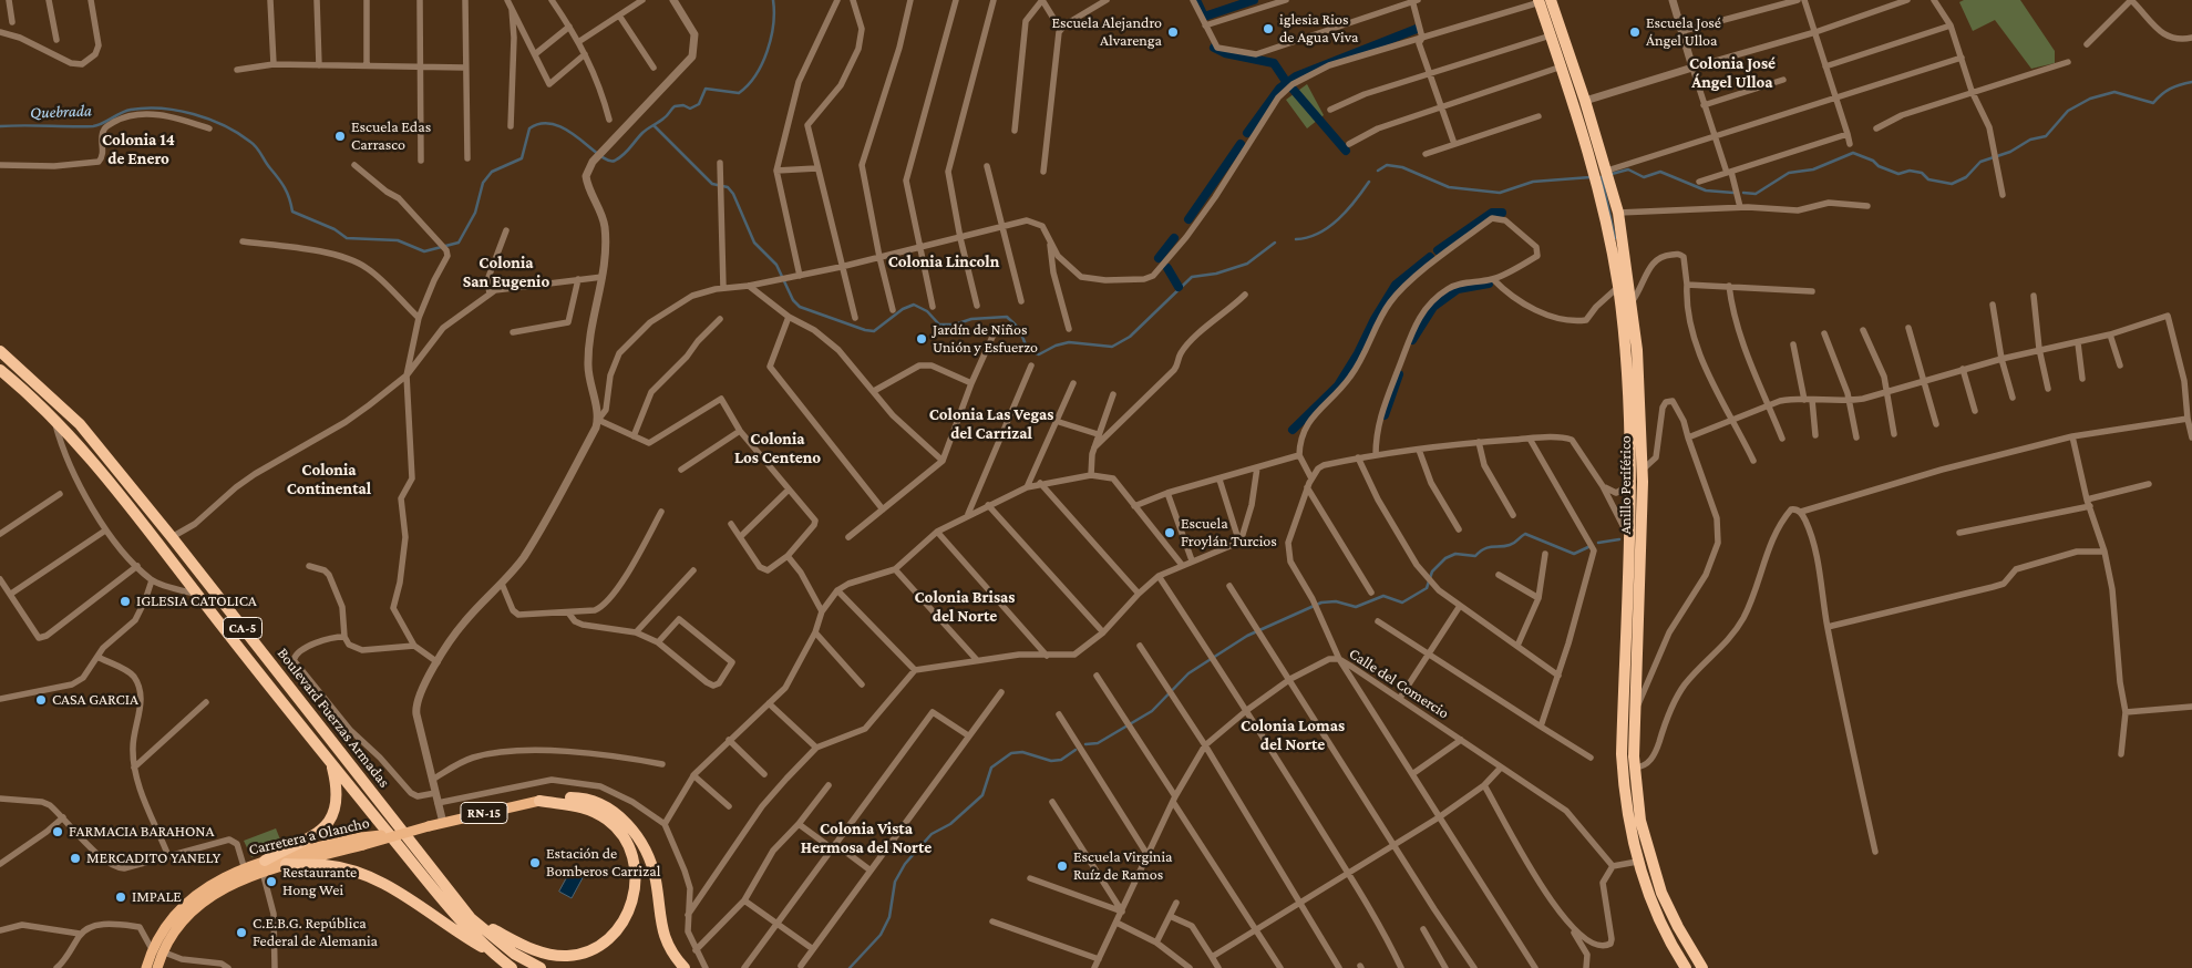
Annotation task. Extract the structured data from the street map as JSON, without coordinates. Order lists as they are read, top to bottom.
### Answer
{
  "streets": {
    "highway": ["Anillo Periférico", "CA-5", "Boulevard Fuerzas Armadas"],
    "main road": ["RN-15", "Carretera a Olancho"],
    "street": ["Calle del Comercio"]
  },
  "districts": [
    "Colonia José Ángel Ulloa",
    "Colonia 14 de Enero",
    "Colonia Lincoln",
    "Colonia San Eugenio",
    "Colonia Las Vegas del Carrizal",
    "Colonia Los Centeno",
    "Colonia Continental",
    "Colonia Brisas del Norte",
    "Colonia Lomas del Norte",
    "Colonia Vista Hermosa del Norte"
  ],
  "water": ["Quebrada"],
  "places": [
    "iglesia Rios de Agua Viva",
    "Escuela Alejandro Alvarenga",
    "Escuela José Ángel Ulloa",
    "Escuela Edas Carrasco",
    "Jardín de Niños Unión y Esfuerzo",
    "Escuela Froylán Turcios",
    "IGLESIA CATOLICA",
    "CASA GARCIA",
    "FARMACIA BARAHONA",
    "MERCADITO YANELY",
    "Estación de Bomberos Carrizal",
    "Escuela Virginia Ruíz de Ramos",
    "Restaurante Hong Wei",
    "IMPALE",
    "C.E.B.G. República Federal de Alemania"
  ]
}
